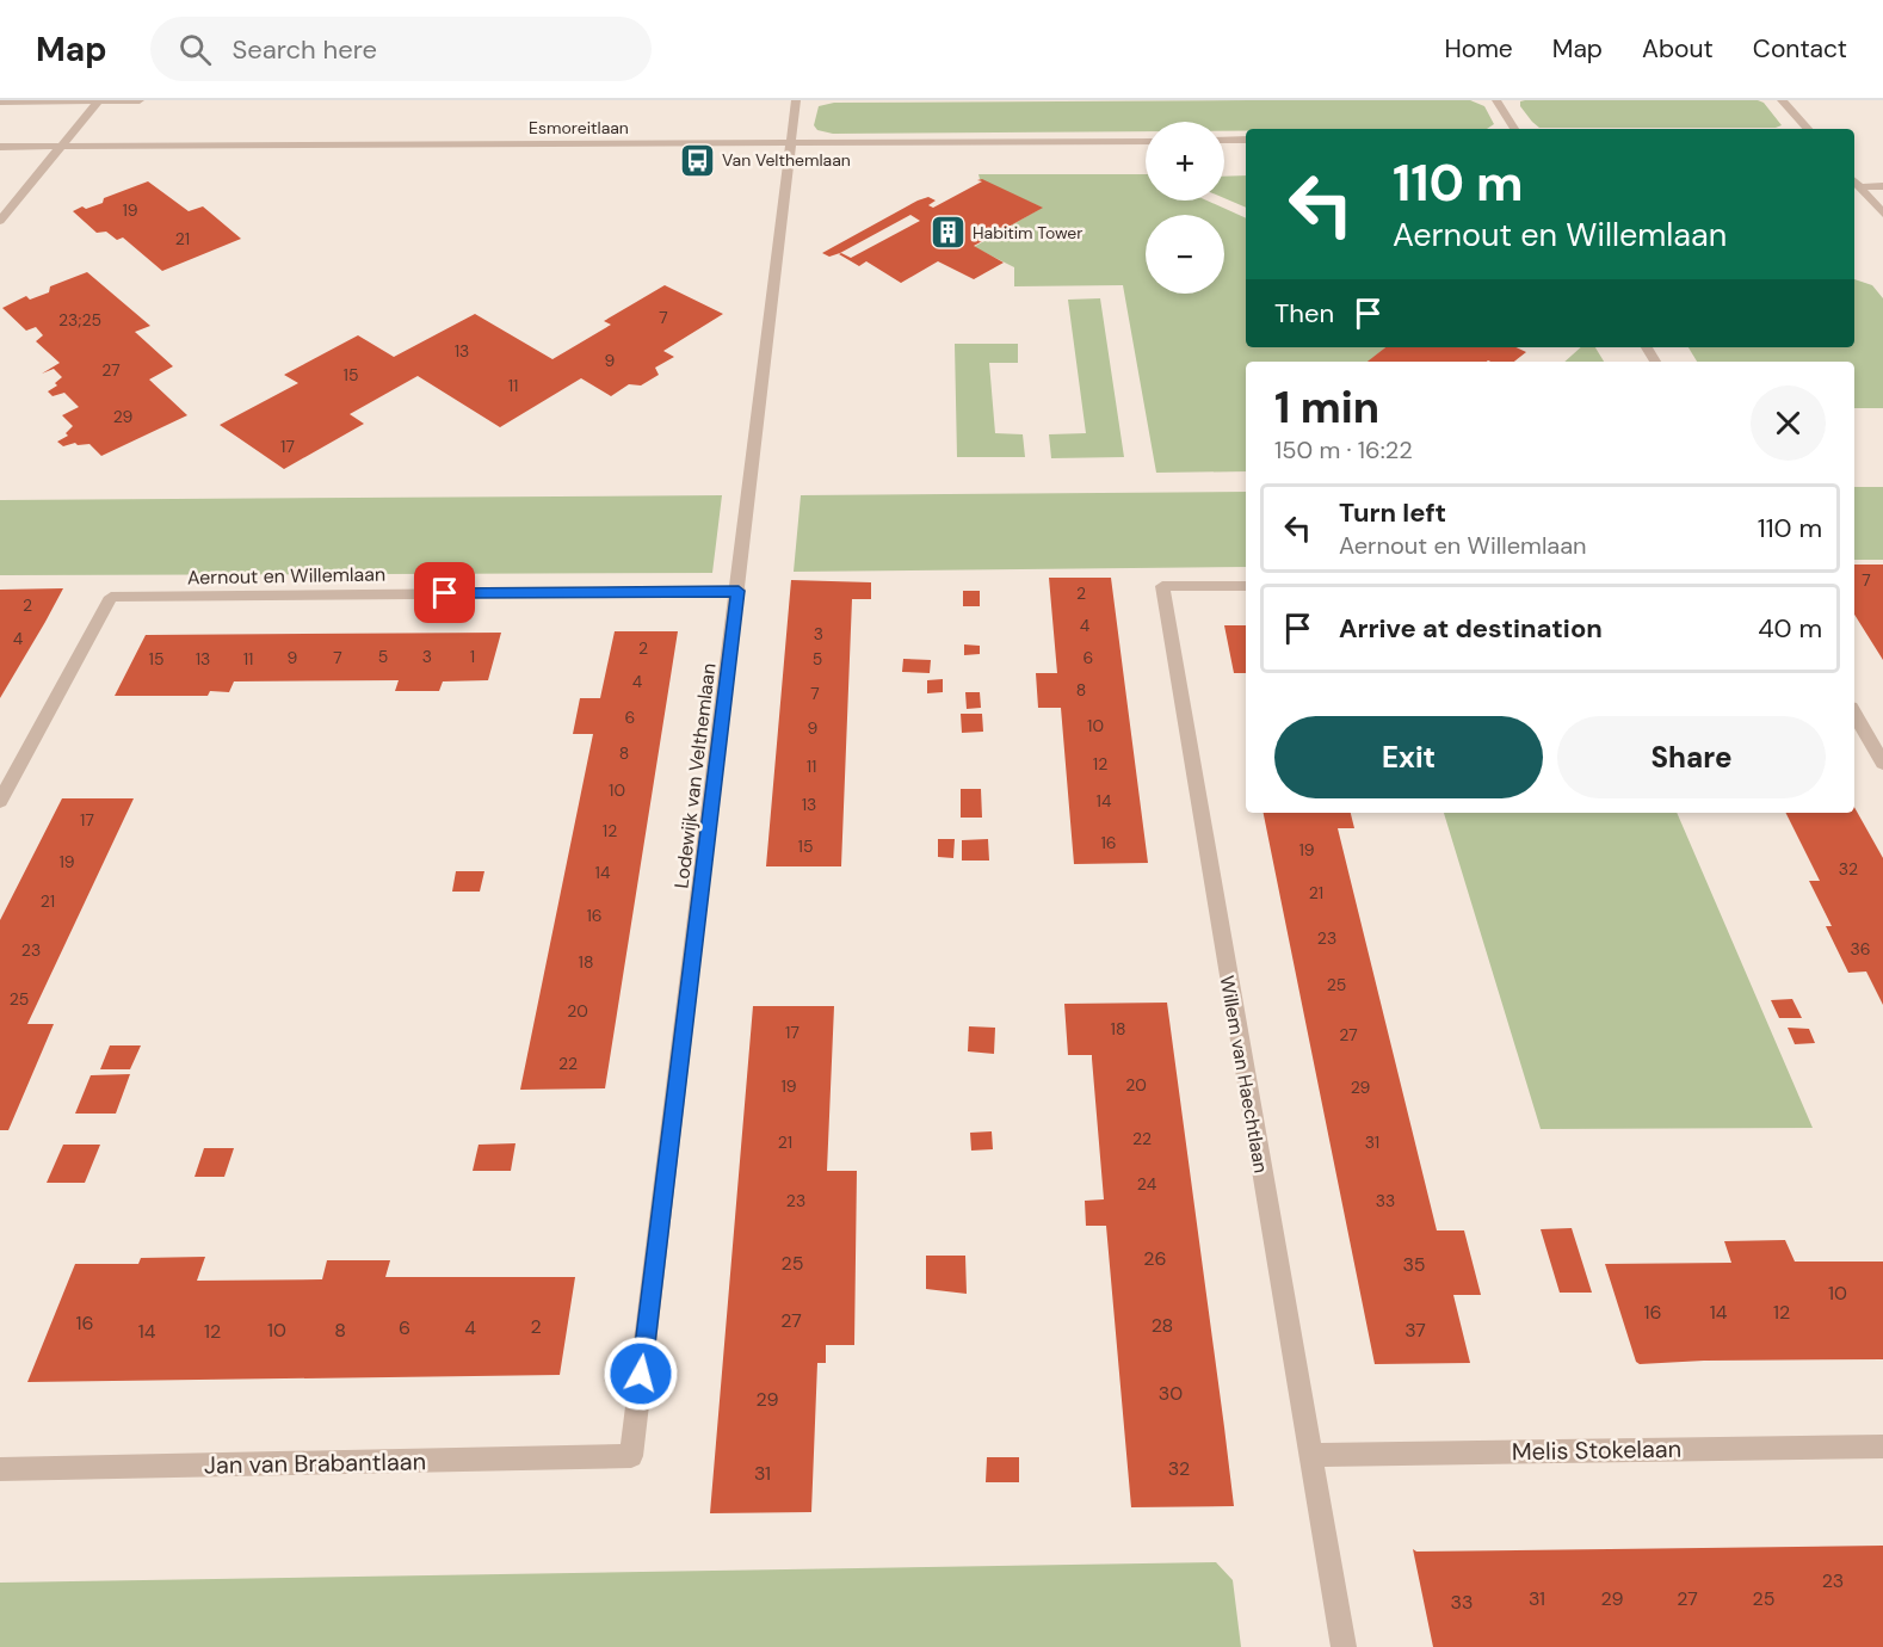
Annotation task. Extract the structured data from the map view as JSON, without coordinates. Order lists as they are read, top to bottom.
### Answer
{
  "streets": {
    "street": [
      "Esmoreitlaan",
      "Aernout en Willemlaan",
      "Lodewijk van Velthemlaan",
      "Willem van Haechtlaan",
      "Melis Stokelaan",
      "Jan van Brabantlaan"
    ]
  },
  "crossings": [
    ["Esmoreitlaan", "Lodewijk van Velthemlaan"],
    ["Aernout en Willemlaan", "Lodewijk van Velthemlaan"],
    ["Lodewijk van Velthemlaan", "Jan van Brabantlaan"],
    ["Willem van Haechtlaan", "Melis Stokelaan"]
  ],
  "places": {
    "bus stop": ["Van Velthemlaan"],
    "building": ["Habitim Tower"]
  },
  "house_numbers": [
    "19",
    "21",
    "7",
    "23;25",
    "13",
    "9",
    "27",
    "15",
    "11",
    "29",
    "17",
    "7",
    "2",
    "2",
    "4",
    "3",
    "4",
    "2",
    "5",
    "3",
    "1",
    "9",
    "7",
    "6",
    "15",
    "13",
    "11",
    "5",
    "4",
    "8",
    "7",
    "6",
    "10",
    "9",
    "8",
    "12",
    "11",
    "10",
    "14",
    "13",
    "17",
    "12",
    "16",
    "15",
    "19",
    "19",
    "32",
    "14",
    "21",
    "21",
    "16",
    "23",
    "36",
    "23",
    "18",
    "25",
    "25",
    "20",
    "18",
    "17",
    "27",
    "22",
    "20",
    "19",
    "29",
    "22",
    "21",
    "31",
    "24",
    "23",
    "33",
    "26",
    "25",
    "35",
    "10",
    "16",
    "14",
    "12",
    "27",
    "16",
    "28",
    "2",
    "6",
    "4",
    "10",
    "8",
    "37",
    "14",
    "12",
    "30",
    "29",
    "32",
    "31",
    "23",
    "31",
    "29",
    "27",
    "25",
    "33"
  ],
  "page": {
    "header": "Map",
    "search": "Search here",
    "nav": [
      "Home",
      "Map",
      "About",
      "Contact"
    ],
    "map_buttons": ["+", "−"],
    "turn": ["110 m", "Aernout en Willemlaan"],
    "then": "Then",
    "heading": ["1 min", "150 m · 16:22"],
    "list": [
      {
        "name": "Turn left",
        "note": "Aernout en Willemlaan",
        "value": "110 m"
      },
      {
        "name": "Arrive at destination",
        "value": "40 m"
      }
    ],
    "buttons": ["Exit", "Share"]
  }
}
